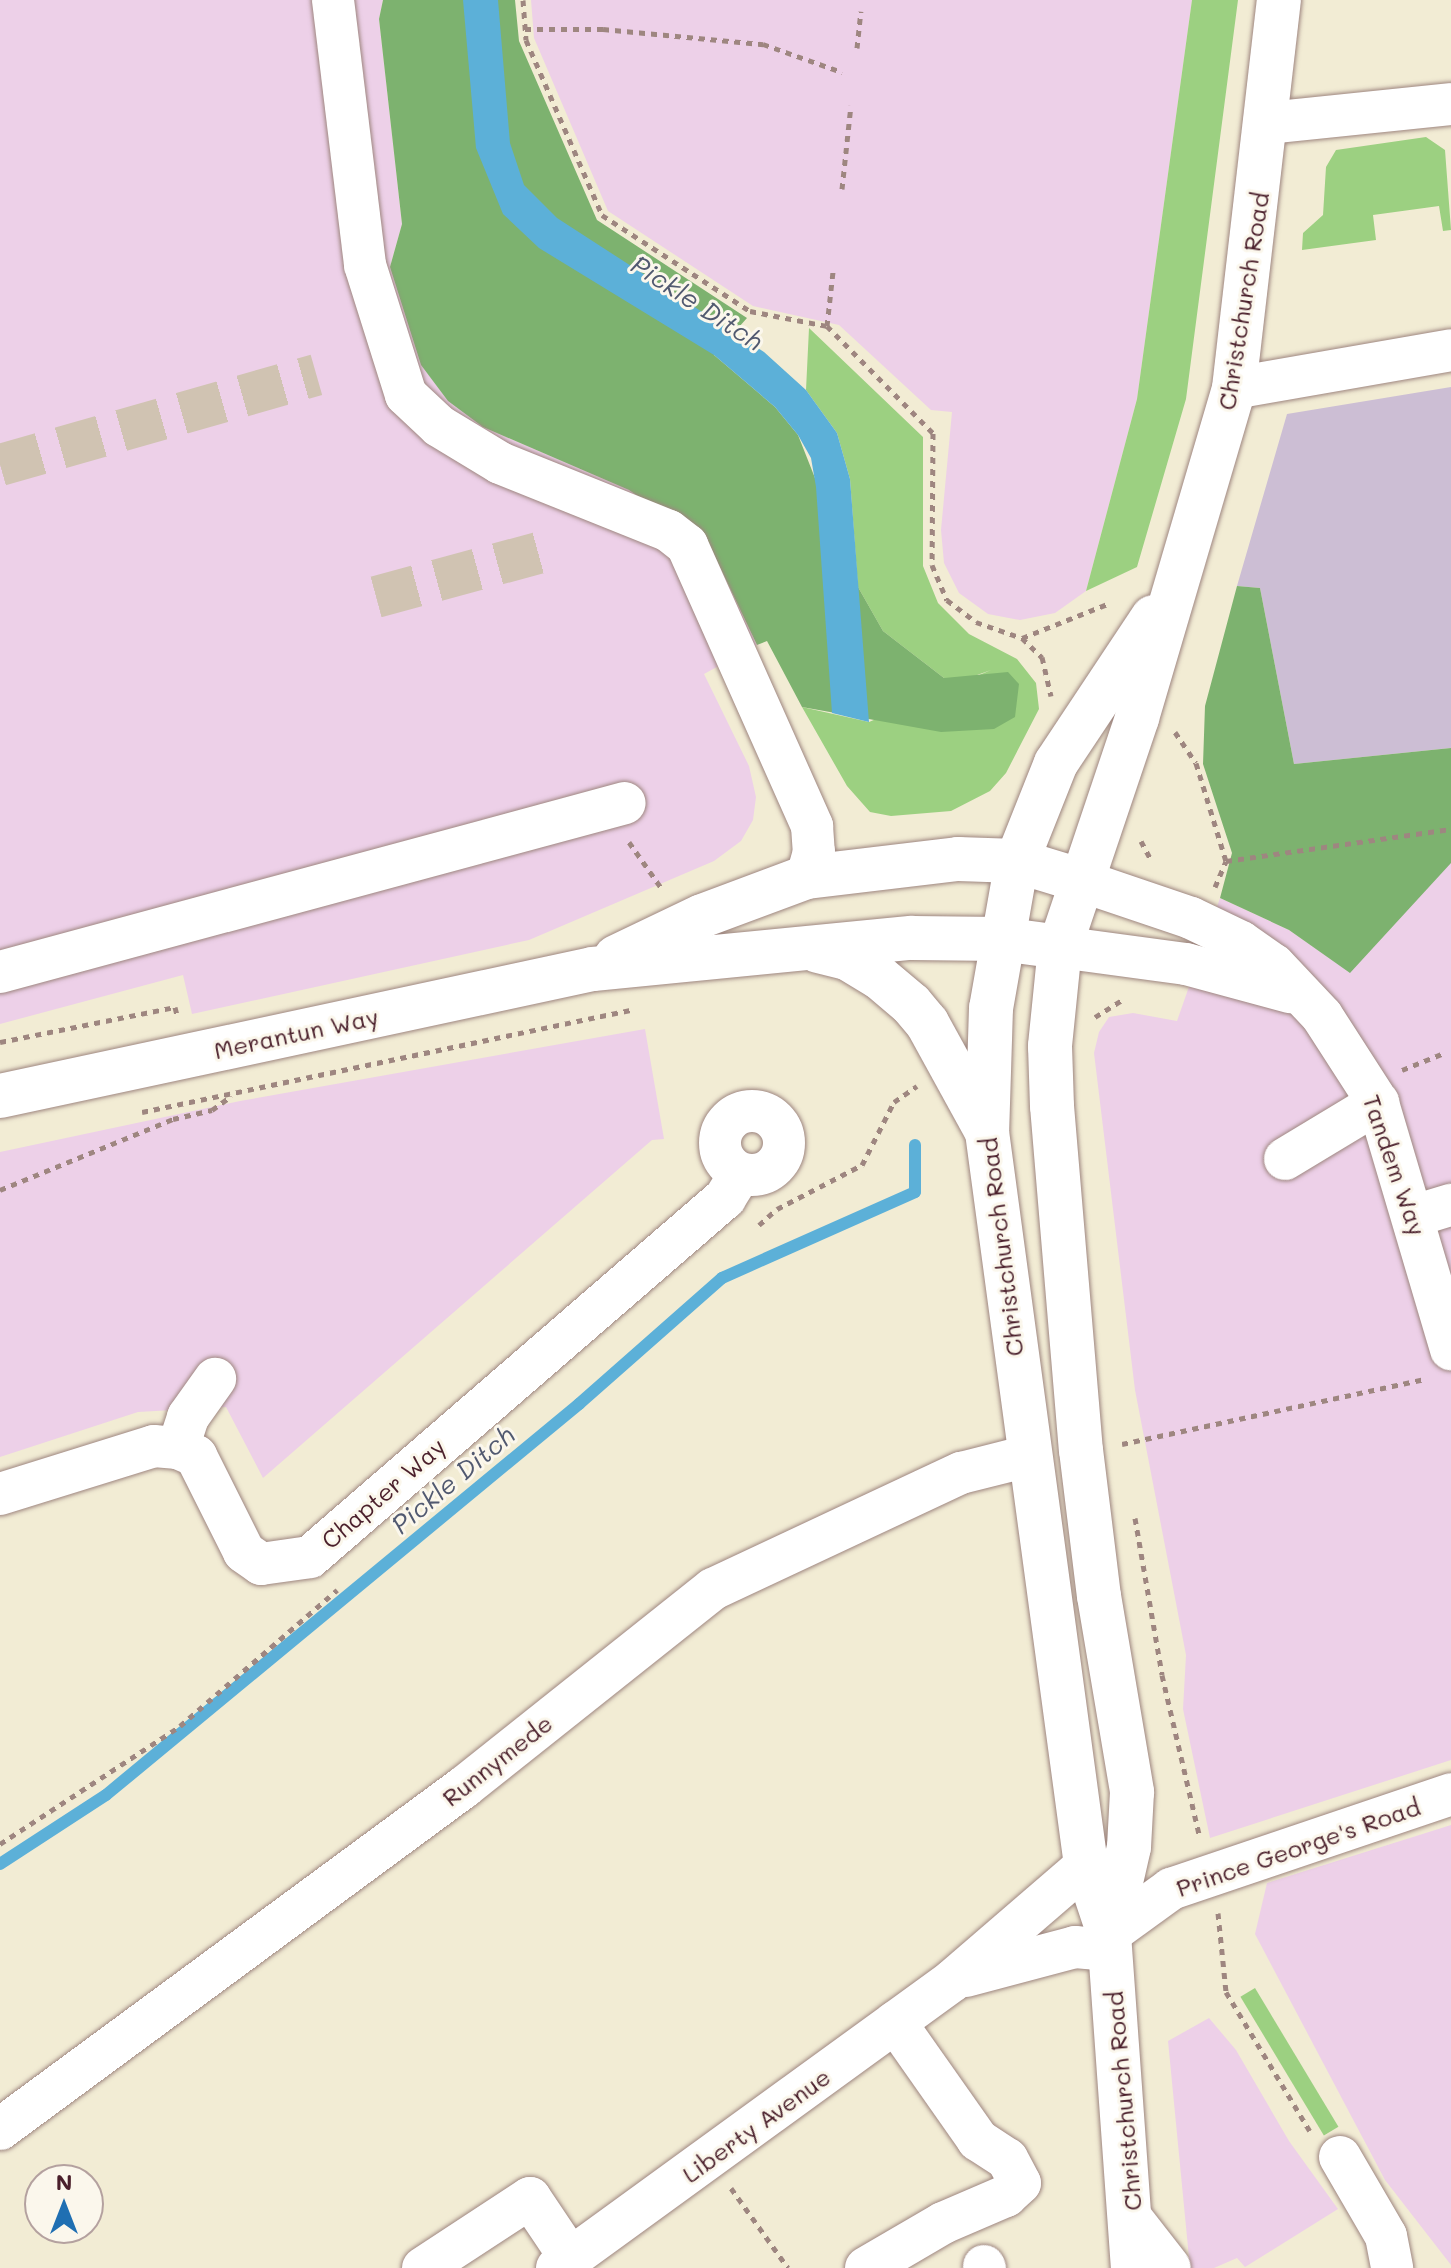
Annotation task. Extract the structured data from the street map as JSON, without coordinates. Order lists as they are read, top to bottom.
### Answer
{
  "streets": {
    "main road": ["Christchurch Road", "Merantun Way"],
    "street": [
      "Tandem Way",
      "Chapter Way",
      "Runnymede",
      "Prince George's Road",
      "Liberty Avenue"
    ]
  },
  "crossings": [
    ["Christchurch Road", "Merantun Way"],
    ["Christchurch Road", "Tandem Way"],
    ["Christchurch Road", "Runnymede"],
    ["Christchurch Road", "Prince George's Road"],
    ["Christchurch Road", "Liberty Avenue"],
    ["Merantun Way", "Tandem Way"],
    ["Prince George's Road", "Liberty Avenue"]
  ],
  "water": ["Pickle Ditch"],
  "north": "top"
}
